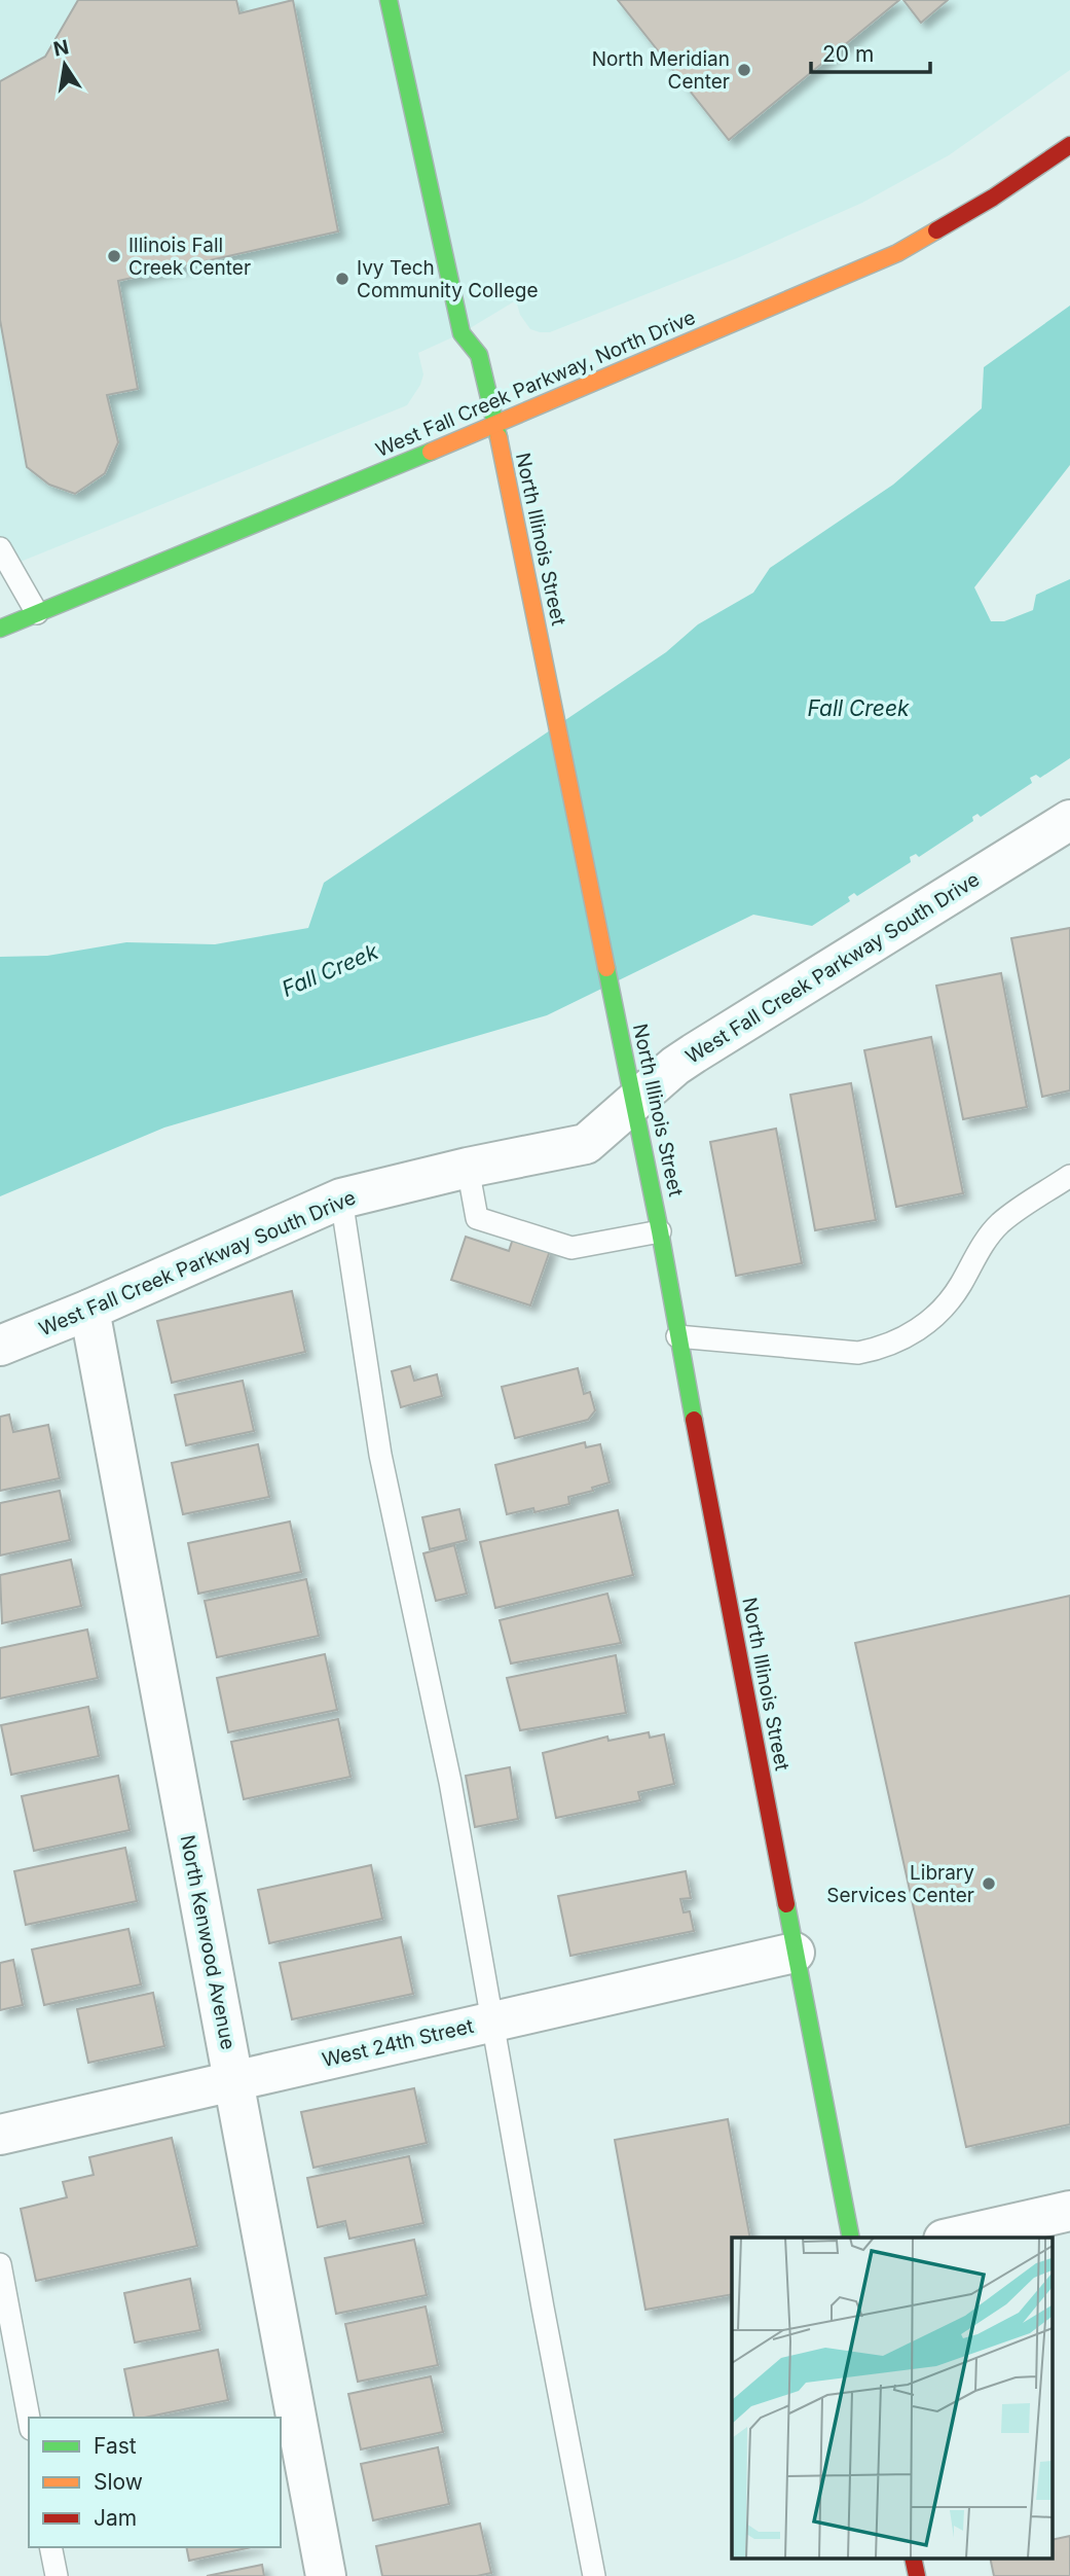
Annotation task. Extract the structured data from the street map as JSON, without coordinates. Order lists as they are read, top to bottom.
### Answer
{
  "streets": {
    "main road": ["West Fall Creek Parkway, North Drive", "North Illinois Street"],
    "street": ["West Fall Creek Parkway South Drive", "North Kenwood Avenue", "West 24th Street"]
  },
  "crossings": [
    ["West Fall Creek Parkway, North Drive", "North Illinois Street"],
    ["North Illinois Street", "West Fall Creek Parkway South Drive"],
    ["North Illinois Street", "West 24th Street"],
    ["West Fall Creek Parkway South Drive", "North Kenwood Avenue"],
    ["North Kenwood Avenue", "West 24th Street"]
  ],
  "water": ["Fall Creek"],
  "places": [
    "North Meridian Center",
    "Illinois Fall Creek Center",
    "Ivy Tech Community College",
    "Library Services Center"
  ],
  "legend": ["Fast", "Slow", "Jam"],
  "scale_bar": "20 m",
  "north": "top"
}
